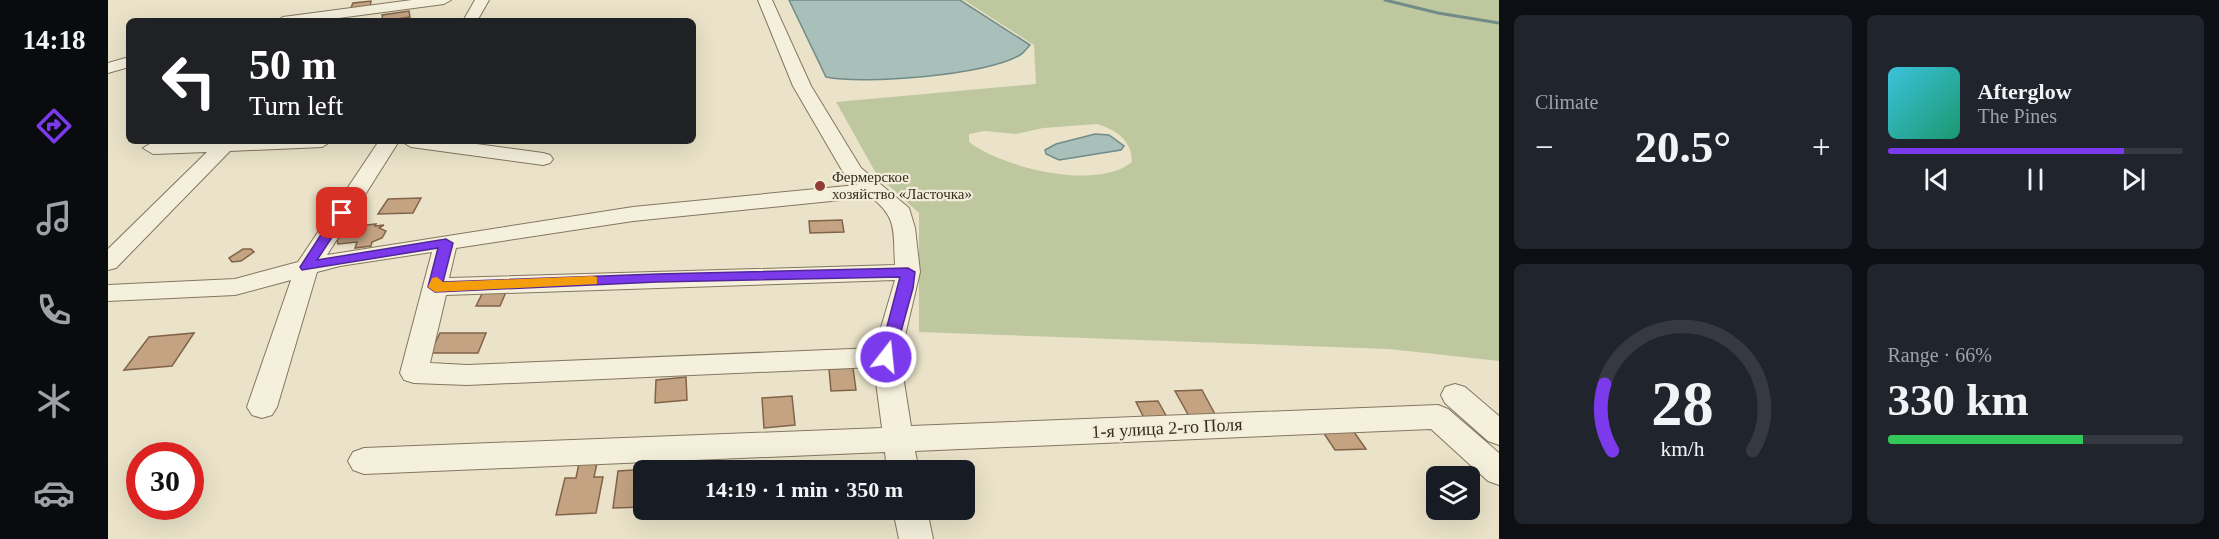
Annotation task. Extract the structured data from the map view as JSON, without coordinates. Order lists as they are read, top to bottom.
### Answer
{
  "streets": {
    "street": ["1-я улица 2-го Поля"]
  },
  "places": ["Фермерское хозяйство «Ласточка»"],
  "page": {
    "tabs": "14:18",
    "tile": [
      "Climate",
      ["Range · 66%", "330 km"]
    ],
    "turn": ["50 m", "Turn left"],
    "song": ["Afterglow", "The Pines"],
    "heat": ["−", "20.5°", "+"],
    "limit": "30",
    "trip": "14:19 · 1 min · 350 m",
    "gauge": ["28", "km/h"]
  }
}
